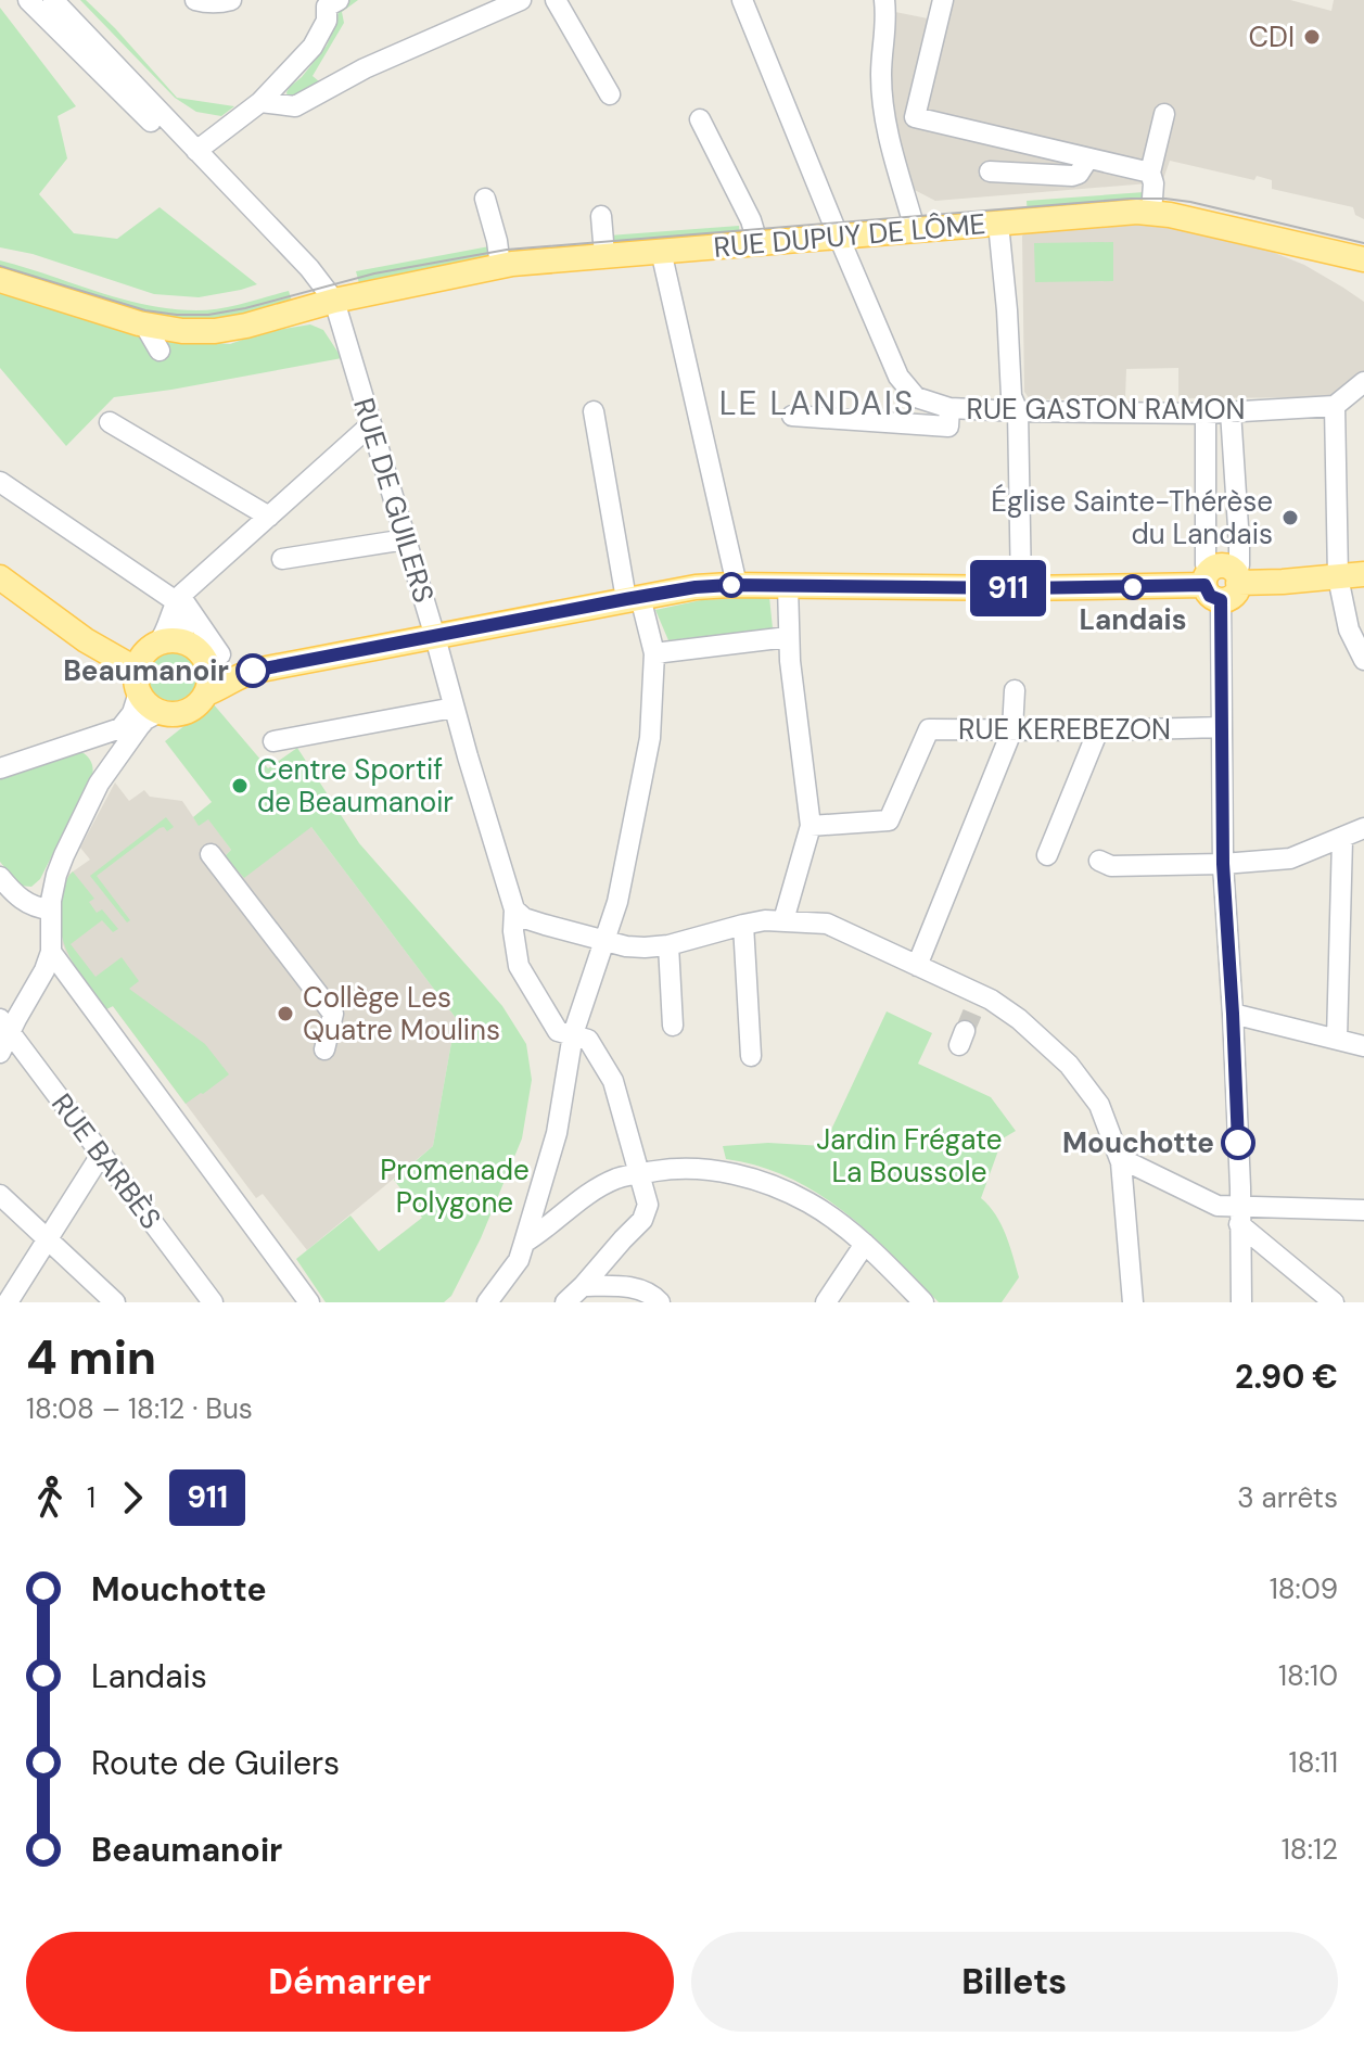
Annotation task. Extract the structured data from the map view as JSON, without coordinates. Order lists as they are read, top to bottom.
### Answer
{
  "streets": {
    "main road": ["RUE DUPUY DE LÔME"],
    "street": [
      "RUE GASTON RAMON",
      "RUE DE GUILERS",
      "RUE KEREBEZON",
      "RUE BARBÈS"
    ]
  },
  "crossings": [
    ["RUE DUPUY DE LÔME", "RUE GASTON RAMON"],
    ["RUE DUPUY DE LÔME", "RUE DE GUILERS"]
  ],
  "districts": ["LE LANDAIS"],
  "parks": ["Jardin Frégate La Boussole", "Promenade Polygone"],
  "places": [
    "CDI",
    "Église Sainte-Thérèse du Landais",
    "Landais",
    "Beaumanoir",
    "Centre Sportif de Beaumanoir",
    "Collège Les Quatre Moulins",
    "Mouchotte"
  ],
  "lines": ["bus line 911"],
  "page": {
    "on_map": "911",
    "heading": ["4 min", "18:08 – 18:12 · Bus", "2.90 €"],
    "legs": ["1", "911", "3 arrêts"],
    "list": [
      {
        "name": "Mouchotte",
        "value": "18:09"
      },
      {
        "name": "Landais",
        "value": "18:10"
      },
      {
        "name": "Route de Guilers",
        "value": "18:11"
      },
      {
        "name": "Beaumanoir",
        "value": "18:12"
      }
    ],
    "buttons": ["Démarrer", "Billets"]
  }
}
